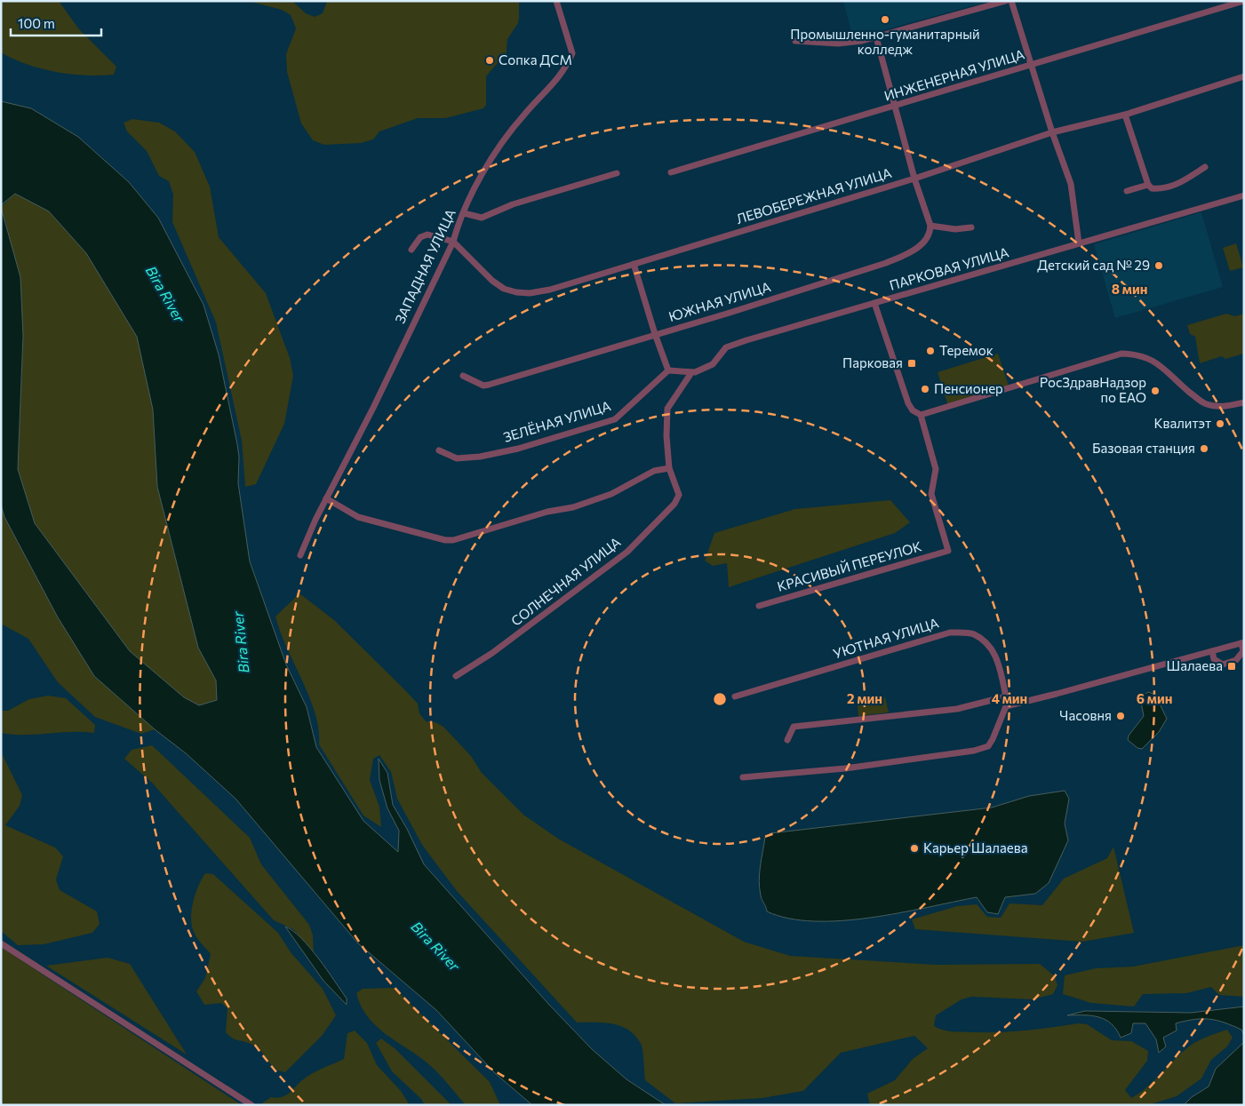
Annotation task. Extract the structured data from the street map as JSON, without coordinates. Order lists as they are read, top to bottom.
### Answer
{
  "streets": {
    "street": [
      "ИНЖЕНЕРНАЯ УЛИЦА",
      "ЛЕВОБЕРЕЖНАЯ УЛИЦА",
      "ЗАПАДНАЯ УЛИЦА",
      "ПАРКОВАЯ УЛИЦА",
      "ЮЖНАЯ УЛИЦА",
      "ЗЕЛЁНАЯ УЛИЦА",
      "КРАСИВЫЙ ПЕРЕУЛОК",
      "СОЛНЕЧНАЯ УЛИЦА",
      "УЮТНАЯ УЛИЦА"
    ]
  },
  "crossings": [
    ["ЛЕВОБЕРЕЖНАЯ УЛИЦА", "ЗАПАДНАЯ УЛИЦА"]
  ],
  "water": ["Bira River"],
  "places": {
    "other": [
      "Промышленно-гуманитарный колледж",
      "Сопка ДСМ",
      "Детский сад № 29",
      "Теремок",
      "Пенсионер",
      "РосЗдравНадзор по ЕАО",
      "Квалитэт",
      "Базовая станция",
      "Часовня",
      "Карьер Шалаева"
    ],
    "transit": ["Парковая", "Шалаева"]
  },
  "scale_bar": "100 m",
  "rings": [
    "8 мин",
    "2 мин",
    "4 мин",
    "6 мин"
  ]
}
